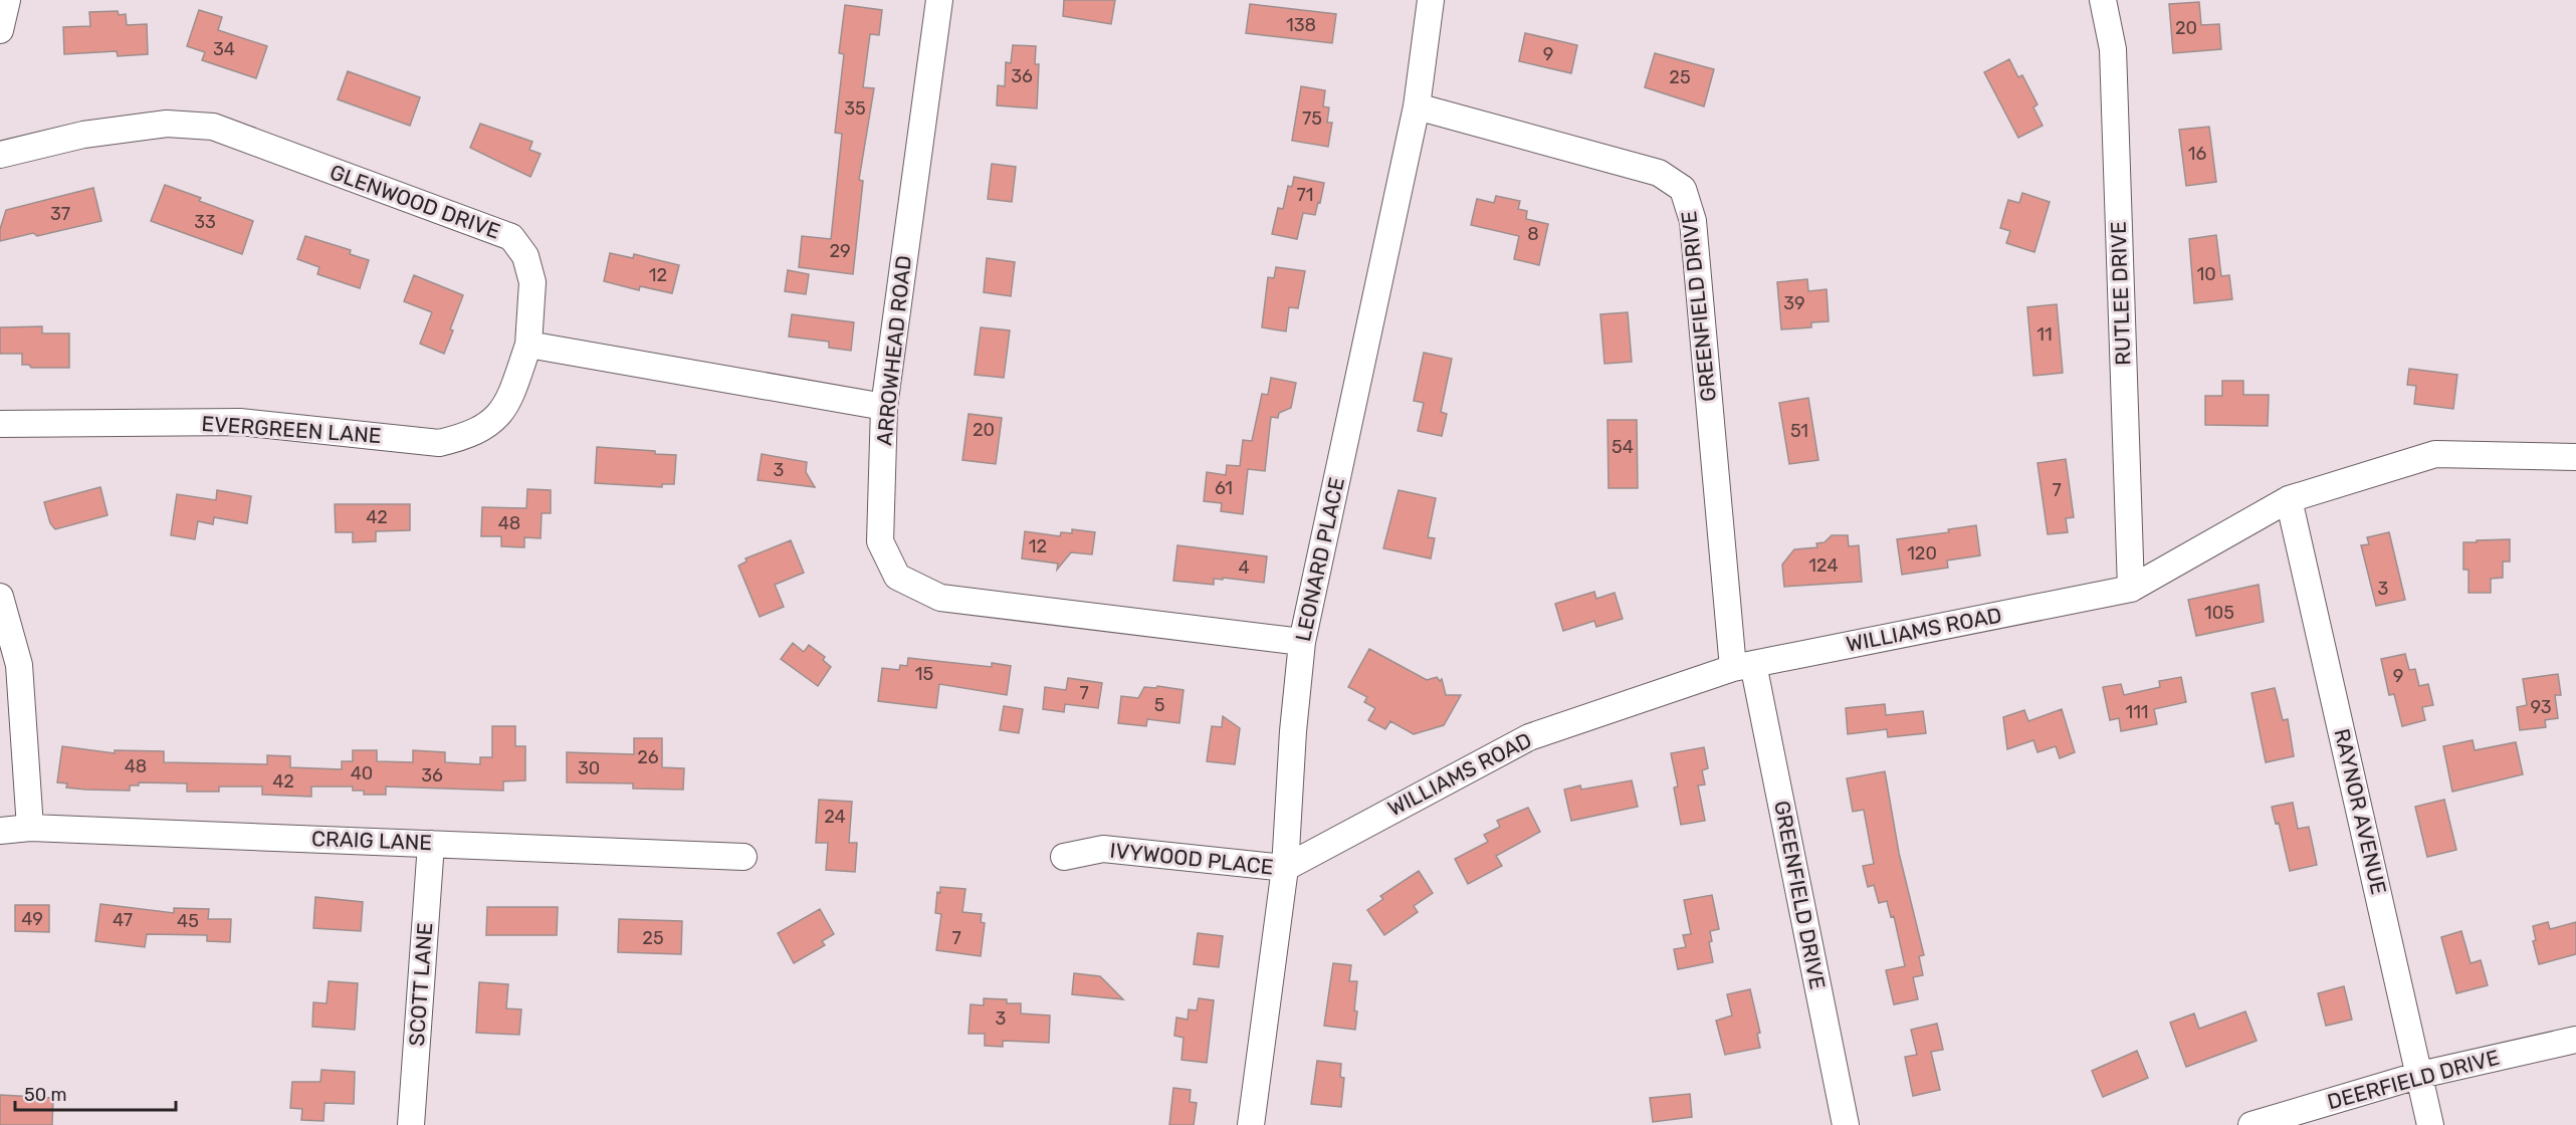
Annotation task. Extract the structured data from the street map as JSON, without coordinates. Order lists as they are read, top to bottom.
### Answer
{
  "streets": {
    "street": [
      "GLENWOOD DRIVE",
      "RUTLEE DRIVE",
      "GREENFIELD DRIVE",
      "ARROWHEAD ROAD",
      "EVERGREEN LANE",
      "LEONARD PLACE",
      "WILLIAMS ROAD",
      "RAYNOR AVENUE",
      "CRAIG LANE",
      "IVYWOOD PLACE",
      "SCOTT LANE",
      "DEERFIELD DRIVE"
    ]
  },
  "crossings": [
    ["GLENWOOD DRIVE", "EVERGREEN LANE"],
    ["RUTLEE DRIVE", "WILLIAMS ROAD"],
    ["GREENFIELD DRIVE", "LEONARD PLACE"],
    ["GREENFIELD DRIVE", "WILLIAMS ROAD"],
    ["ARROWHEAD ROAD", "LEONARD PLACE"],
    ["LEONARD PLACE", "WILLIAMS ROAD"],
    ["LEONARD PLACE", "IVYWOOD PLACE"],
    ["WILLIAMS ROAD", "RAYNOR AVENUE"],
    ["WILLIAMS ROAD", "IVYWOOD PLACE"],
    ["RAYNOR AVENUE", "DEERFIELD DRIVE"],
    ["CRAIG LANE", "SCOTT LANE"]
  ],
  "house_numbers": [
    "138",
    "20",
    "34",
    "9",
    "36",
    "25",
    "35",
    "75",
    "16",
    "71",
    "37",
    "33",
    "8",
    "29",
    "10",
    "12",
    "39",
    "11",
    "20",
    "51",
    "54",
    "3",
    "61",
    "7",
    "42",
    "48",
    "12",
    "120",
    "124",
    "4",
    "3",
    "105",
    "15",
    "9",
    "7",
    "5",
    "93",
    "111",
    "26",
    "48",
    "30",
    "40",
    "36",
    "42",
    "24",
    "49",
    "47",
    "45",
    "25",
    "7",
    "3"
  ],
  "scale_bar": "50 m"
}
